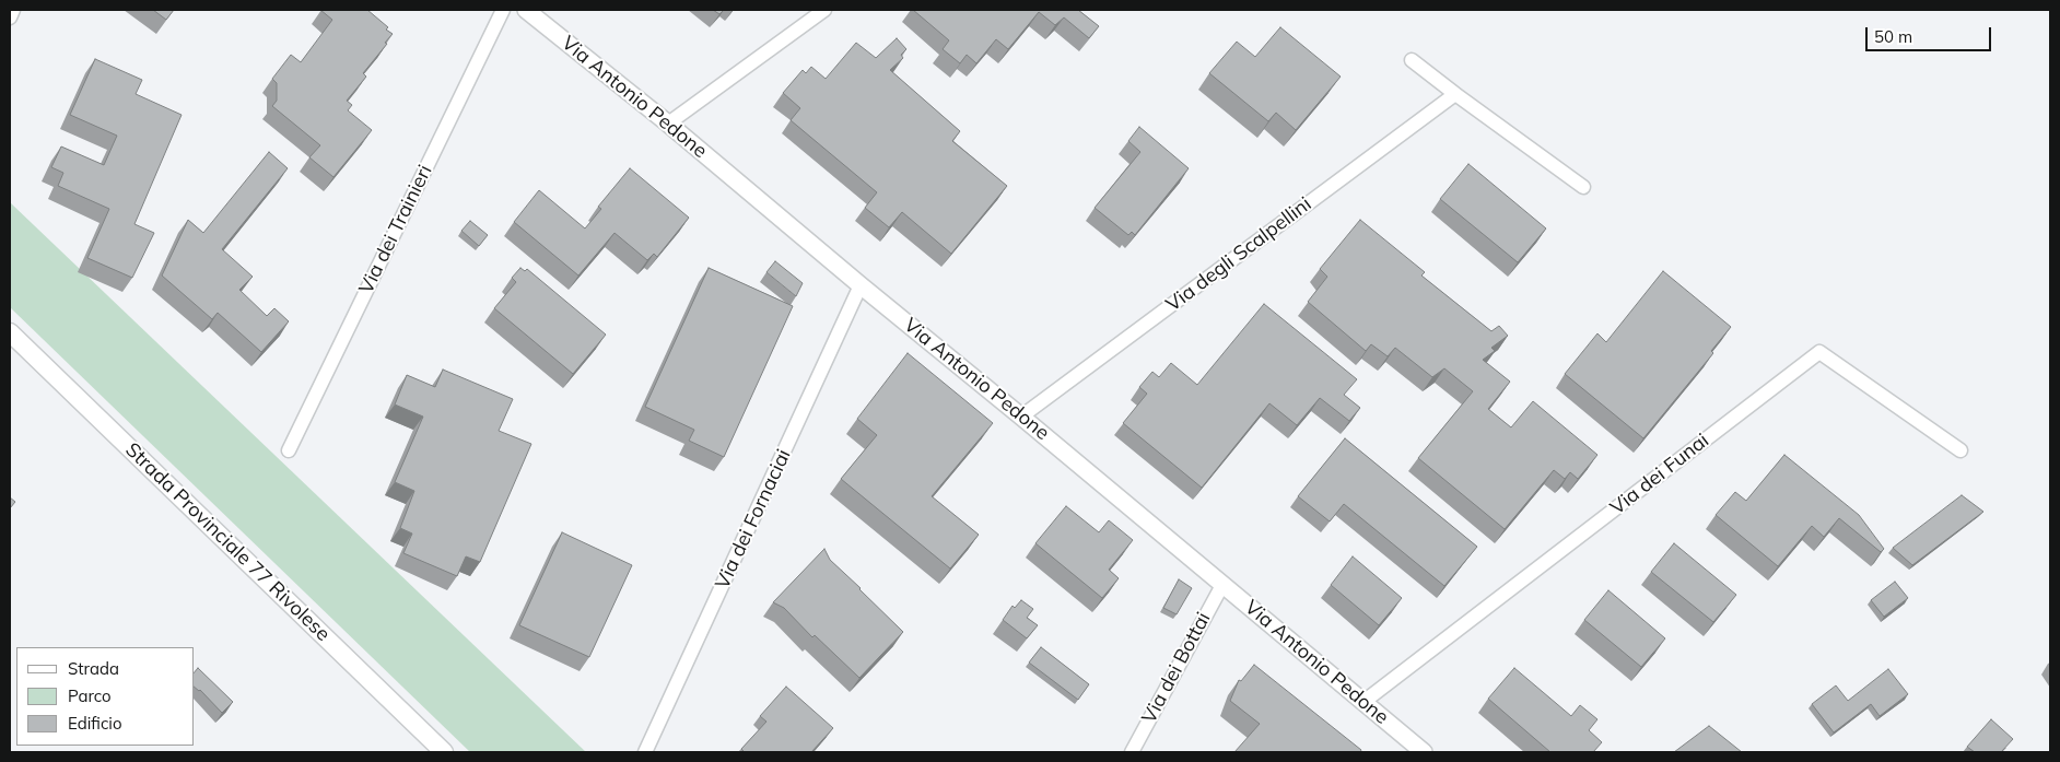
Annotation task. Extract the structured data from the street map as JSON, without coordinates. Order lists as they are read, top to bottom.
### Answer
{
  "streets": {
    "main road": ["Strada Provinciale 77 Rivolese"],
    "street": [
      "Via Antonio Pedone",
      "Via dei Trainieri",
      "Via degli Scalpellini",
      "Via dei Funai",
      "Via dei Fornaciai",
      "Via dei Bottai"
    ]
  },
  "crossings": [
    ["Via Antonio Pedone", "Via degli Scalpellini"],
    ["Via Antonio Pedone", "Via dei Funai"],
    ["Via Antonio Pedone", "Via dei Fornaciai"],
    ["Via Antonio Pedone", "Via dei Bottai"]
  ],
  "legend": ["Strada", "Parco", "Edificio"],
  "scale_bar": "50 m"
}
